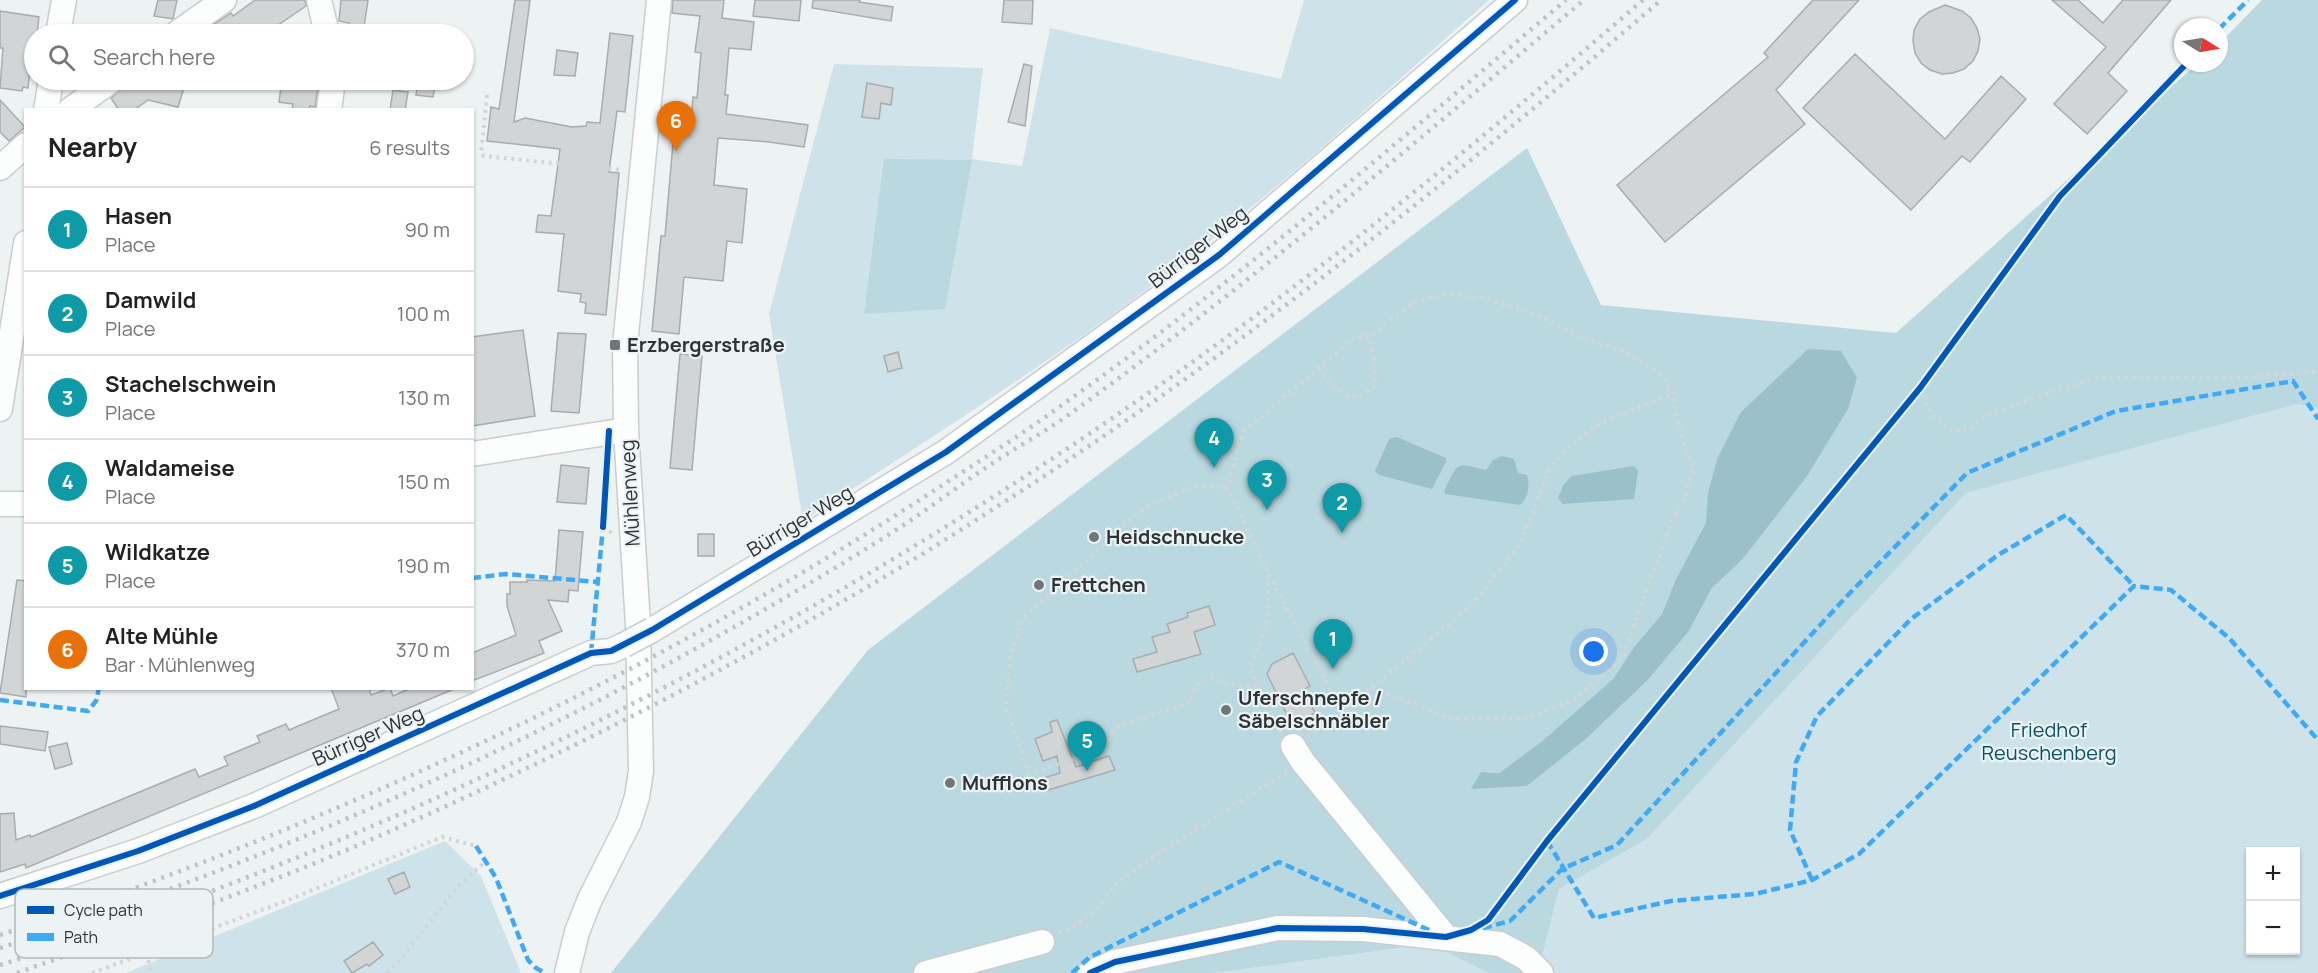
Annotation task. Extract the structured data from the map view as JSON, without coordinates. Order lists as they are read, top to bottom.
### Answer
{
  "streets": {
    "street": ["Bürriger Weg", "Mühlenweg"]
  },
  "parks": ["Friedhof Reuschenberg"],
  "places": {
    "transit": ["Erzbergerstraße"],
    "other": [
      "Heidschnucke",
      "Frettchen",
      "Uferschnepfe / Säbelschnäbler",
      "Mufflons"
    ]
  },
  "legend": ["Cycle path", "Path"],
  "north": "right",
  "page": {
    "search": "Search here",
    "pins": [
      "6",
      "4",
      "3",
      "2",
      "1",
      "5"
    ],
    "heading": ["Nearby", "6 results"],
    "list": [
      {
        "mark": "1",
        "name": "Hasen",
        "note": "Place",
        "value": "90 m"
      },
      {
        "mark": "2",
        "name": "Damwild",
        "note": "Place",
        "value": "100 m"
      },
      {
        "mark": "3",
        "name": "Stachelschwein",
        "note": "Place",
        "value": "130 m"
      },
      {
        "mark": "4",
        "name": "Waldameise",
        "note": "Place",
        "value": "150 m"
      },
      {
        "mark": "5",
        "name": "Wildkatze",
        "note": "Place",
        "value": "190 m"
      },
      {
        "mark": "6",
        "name": "Alte Mühle",
        "note": "Bar · Mühlenweg",
        "value": "370 m"
      }
    ],
    "map_buttons": ["+", "−"]
  }
}
